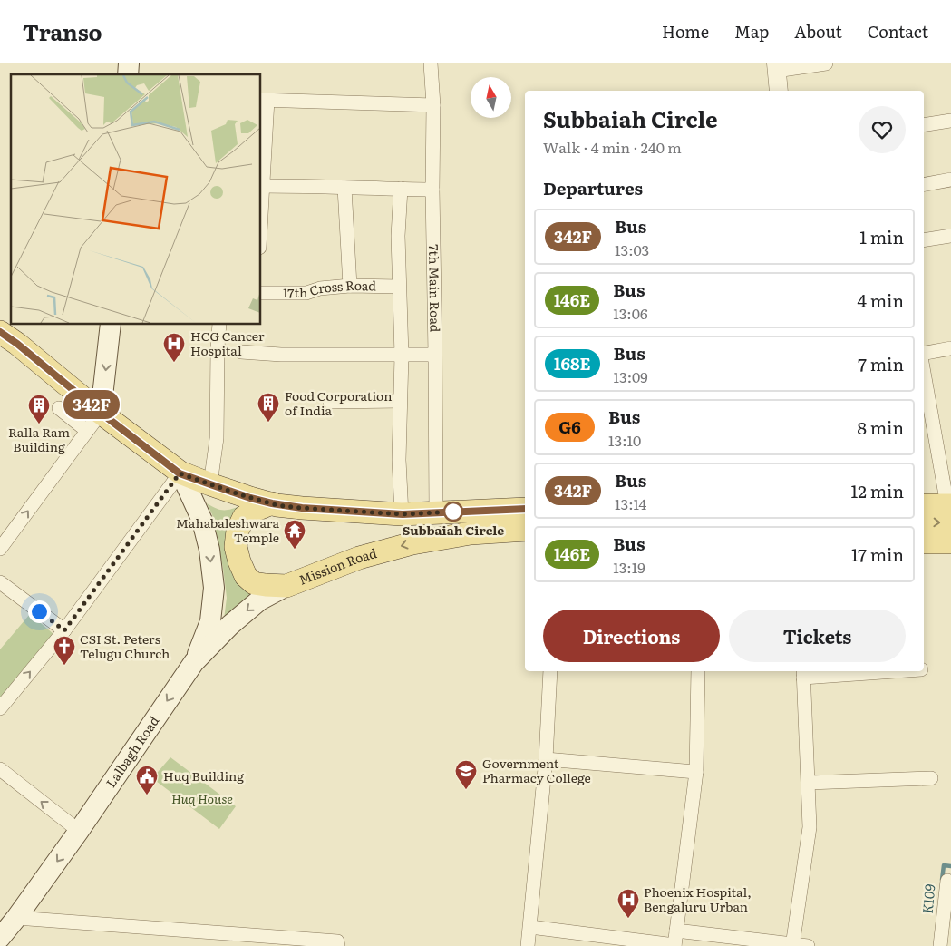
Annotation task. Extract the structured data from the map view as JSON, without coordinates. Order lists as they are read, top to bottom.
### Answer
{
  "streets": {
    "main road": ["Mission Road", "Lalbagh Road"],
    "street": ["7th Main Road", "17th Cross Road"]
  },
  "crossings": [
    ["Mission Road", "Lalbagh Road"]
  ],
  "one_way": ["Lalbagh Road"],
  "water": ["K109"],
  "parks": ["Huq House"],
  "places": {
    "hospital": ["HCG Cancer Hospital", "Phoenix Hospital, Bengaluru Urban"],
    "building": ["Food Corporation of India", "Ralla Ram Building"],
    "other": ["Subbaiah Circle"],
    "temple": ["Mahabaleshwara Temple"],
    "church": ["CSI St. Peters Telugu Church"],
    "school or university": ["Government Pharmacy College"],
    "public building": ["Huq Building"]
  },
  "lines": ["bus line 342F"],
  "north": "top",
  "page": {
    "header": "Transo",
    "nav": [
      "Home",
      "Map",
      "About",
      "Contact"
    ],
    "on_map": "342F",
    "heading": [
      ["Subbaiah Circle", "Walk · 4 min · 240 m"],
      "Departures"
    ],
    "list": [
      {
        "mark": "342F",
        "name": "Bus",
        "note": "13:03",
        "value": "1 min"
      },
      {
        "mark": "146E",
        "name": "Bus",
        "note": "13:06",
        "value": "4 min"
      },
      {
        "mark": "168E",
        "name": "Bus",
        "note": "13:09",
        "value": "7 min"
      },
      {
        "mark": "G6",
        "name": "Bus",
        "note": "13:10",
        "value": "8 min"
      },
      {
        "mark": "342F",
        "name": "Bus",
        "note": "13:14",
        "value": "12 min"
      },
      {
        "mark": "146E",
        "name": "Bus",
        "note": "13:19",
        "value": "17 min"
      }
    ],
    "buttons": ["Directions", "Tickets"]
  }
}
